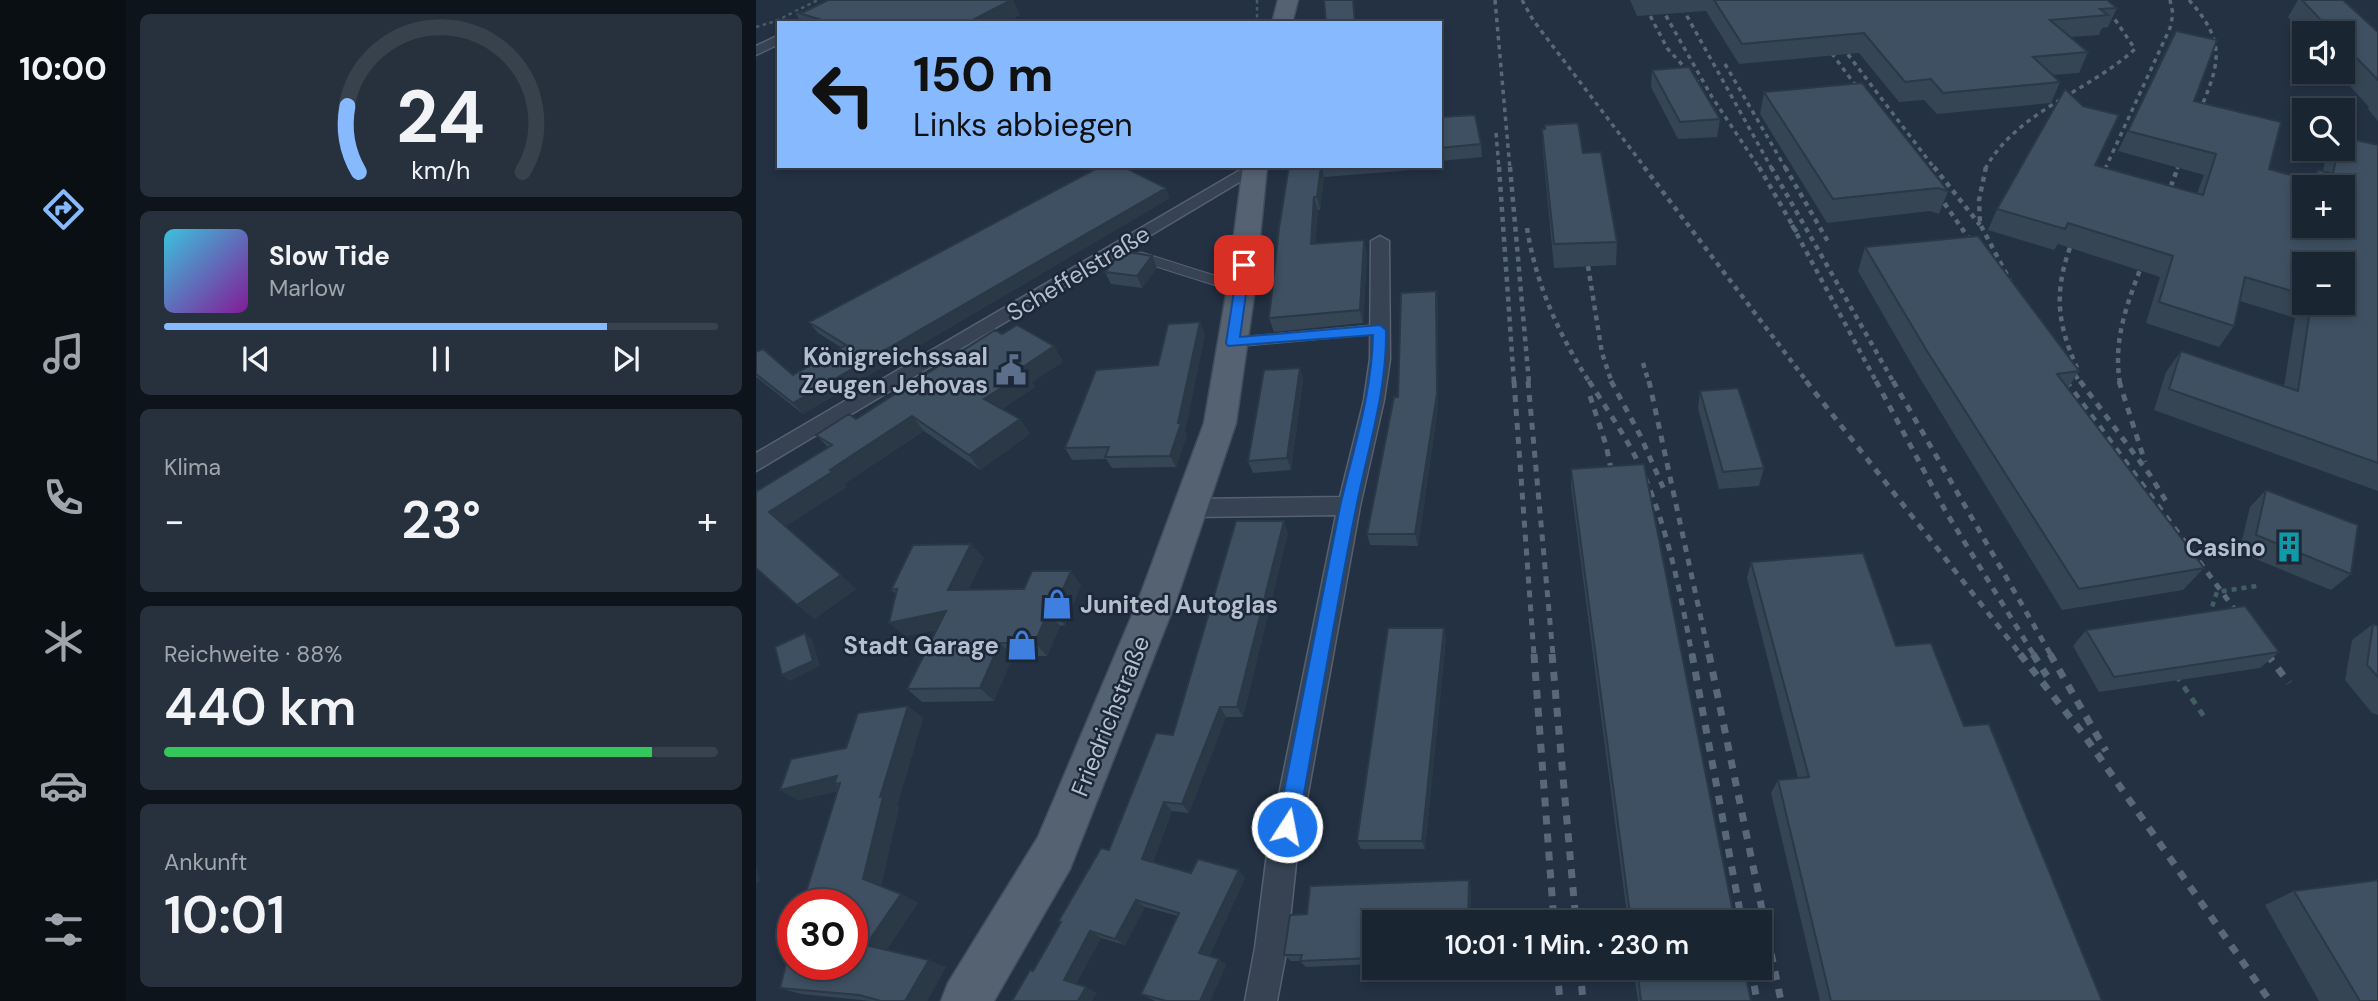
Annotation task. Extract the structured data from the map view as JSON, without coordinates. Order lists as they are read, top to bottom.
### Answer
{
  "streets": {
    "main road": ["Friedrichstraße"],
    "street": ["Scheffelstraße"]
  },
  "places": {
    "public building": ["Königreichssaal Zeugen Jehovas"],
    "building": ["Casino"],
    "shop": ["Junited Autoglas", "Stadt Garage"]
  },
  "page": {
    "tabs": "10:00",
    "map_buttons": ["+", "−"],
    "turn": ["150 m", "Links abbiegen"],
    "song": ["Slow Tide", "Marlow"],
    "tile": [
      "Klima",
      ["Reichweite · 88%", "440 km"],
      ["Ankunft", "10:01"]
    ],
    "heat": ["−", "23°", "+"],
    "limit": "30",
    "trip": "10:01 · 1 Min. · 230 m",
    "gauge": ["24", "km/h"]
  }
}
